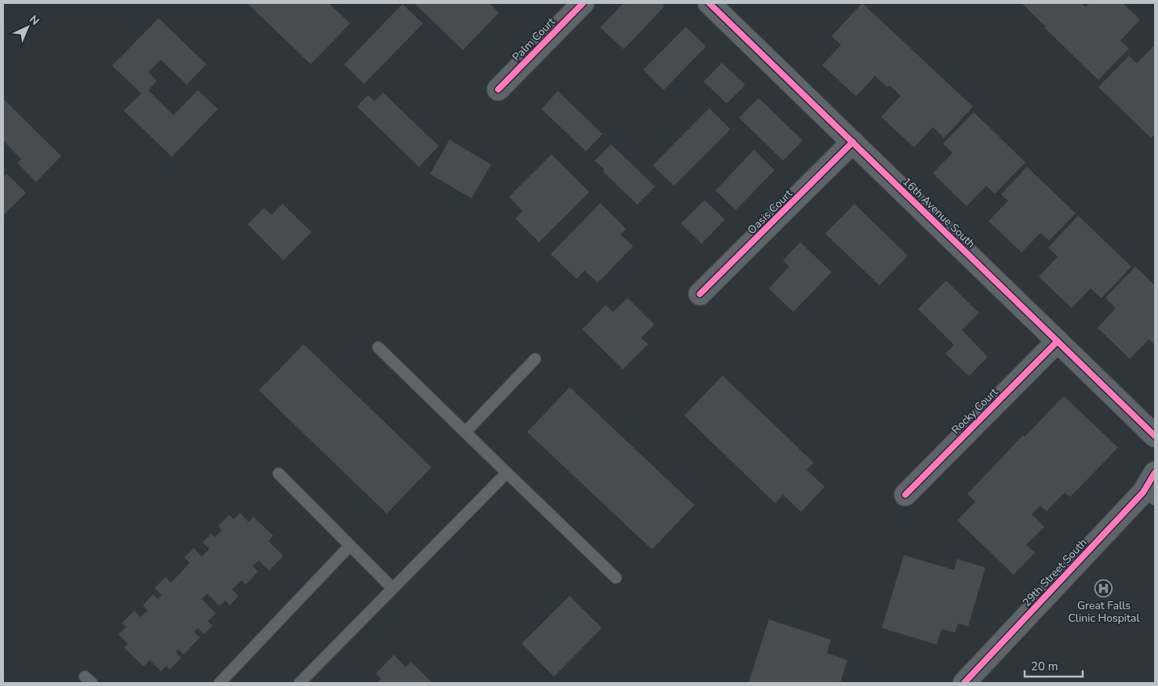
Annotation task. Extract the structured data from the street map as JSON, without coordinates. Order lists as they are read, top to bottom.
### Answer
{
  "streets": {
    "street": [
      "Palm Court",
      "Oasis Court",
      "16th Avenue South",
      "Rocky Court",
      "29th Street South"
    ]
  },
  "crossings": [
    ["Oasis Court", "16th Avenue South"],
    ["16th Avenue South", "Rocky Court"]
  ],
  "places": {
    "hospital": ["Great Falls Clinic Hospital"]
  },
  "scale_bar": "20 m",
  "north": "top right"
}
